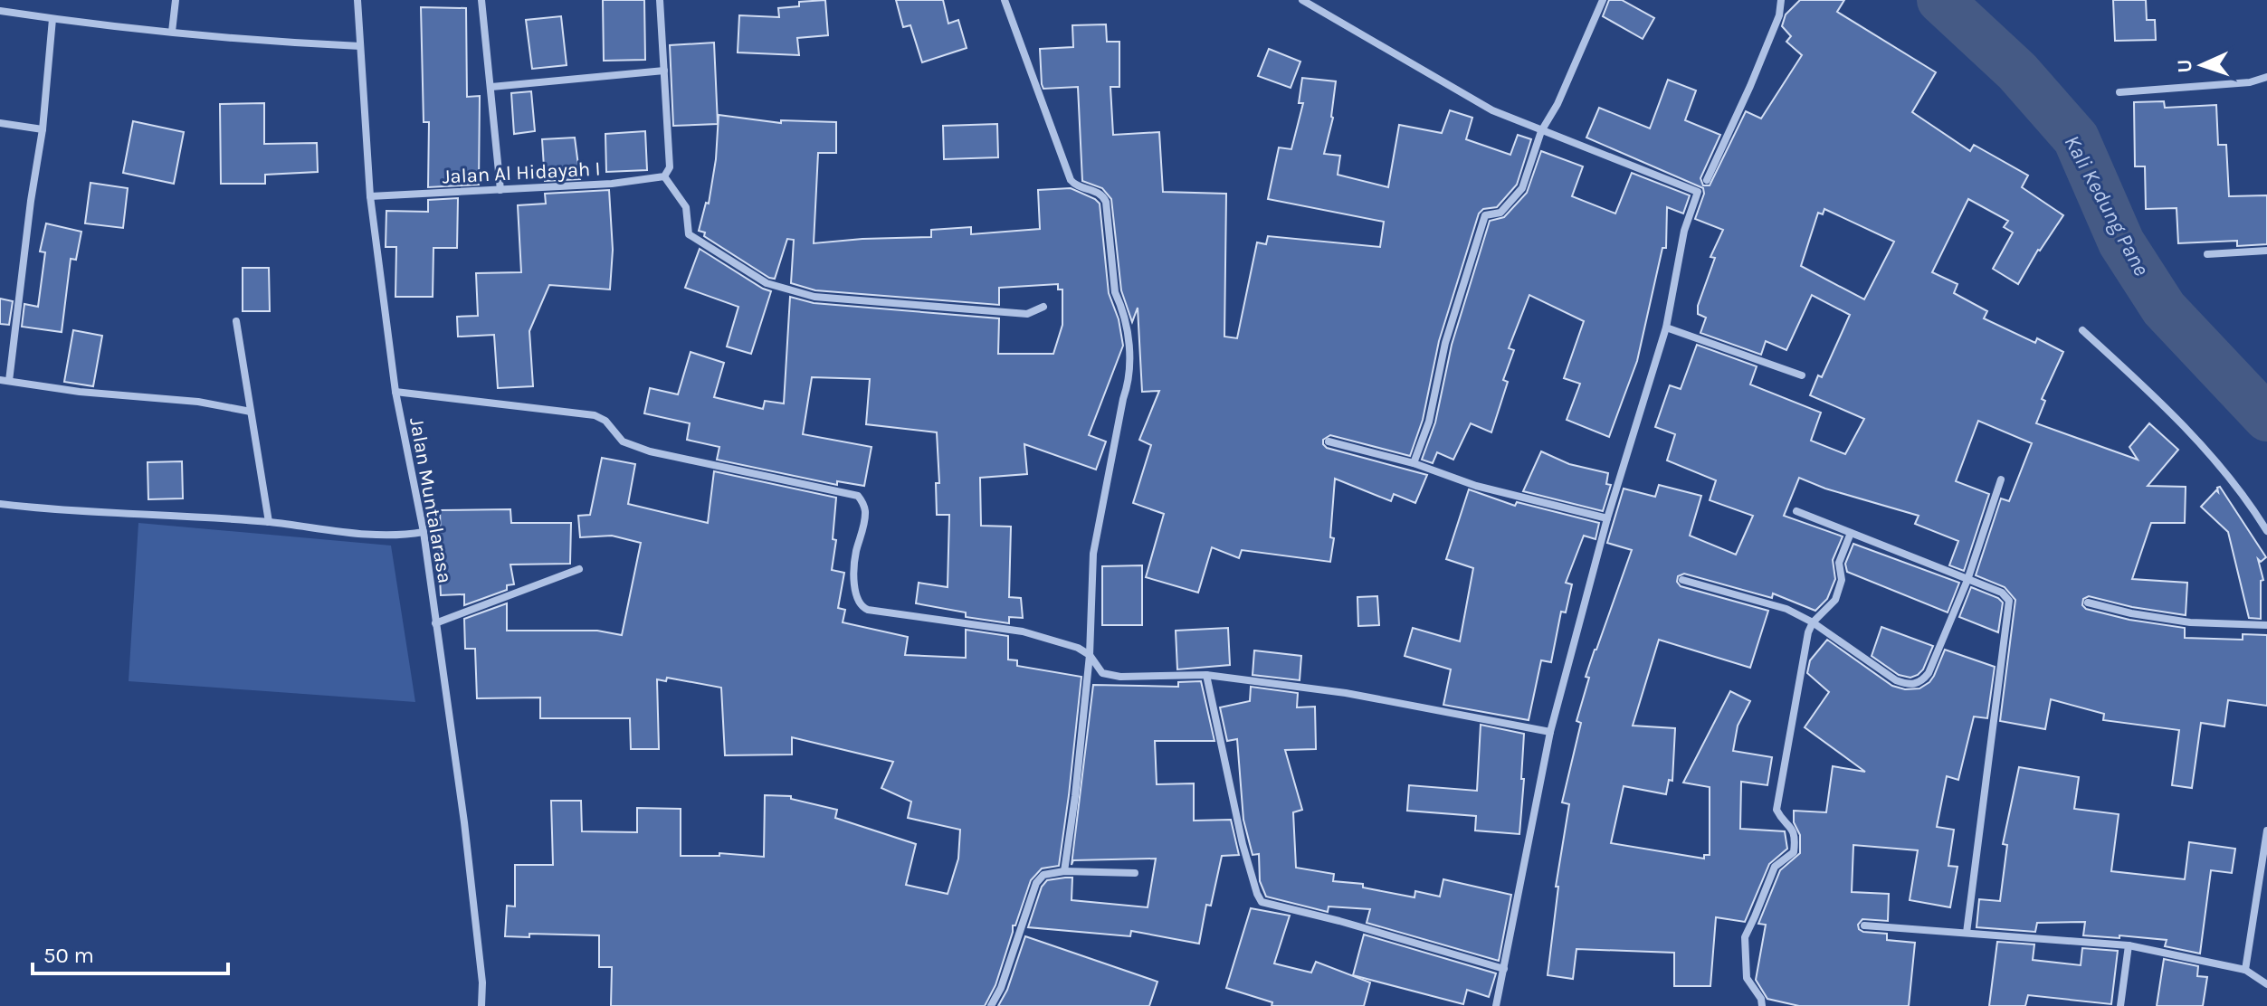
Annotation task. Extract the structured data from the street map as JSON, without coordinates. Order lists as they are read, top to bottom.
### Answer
{
  "streets": {
    "street": ["Jalan Al Hidayah I", "Jalan Muntalarasa"]
  },
  "crossings": [
    ["Jalan Al Hidayah I", "Jalan Muntalarasa"]
  ],
  "water": ["Kali Kedung Pane"],
  "scale_bar": "50 m",
  "north": "left"
}
